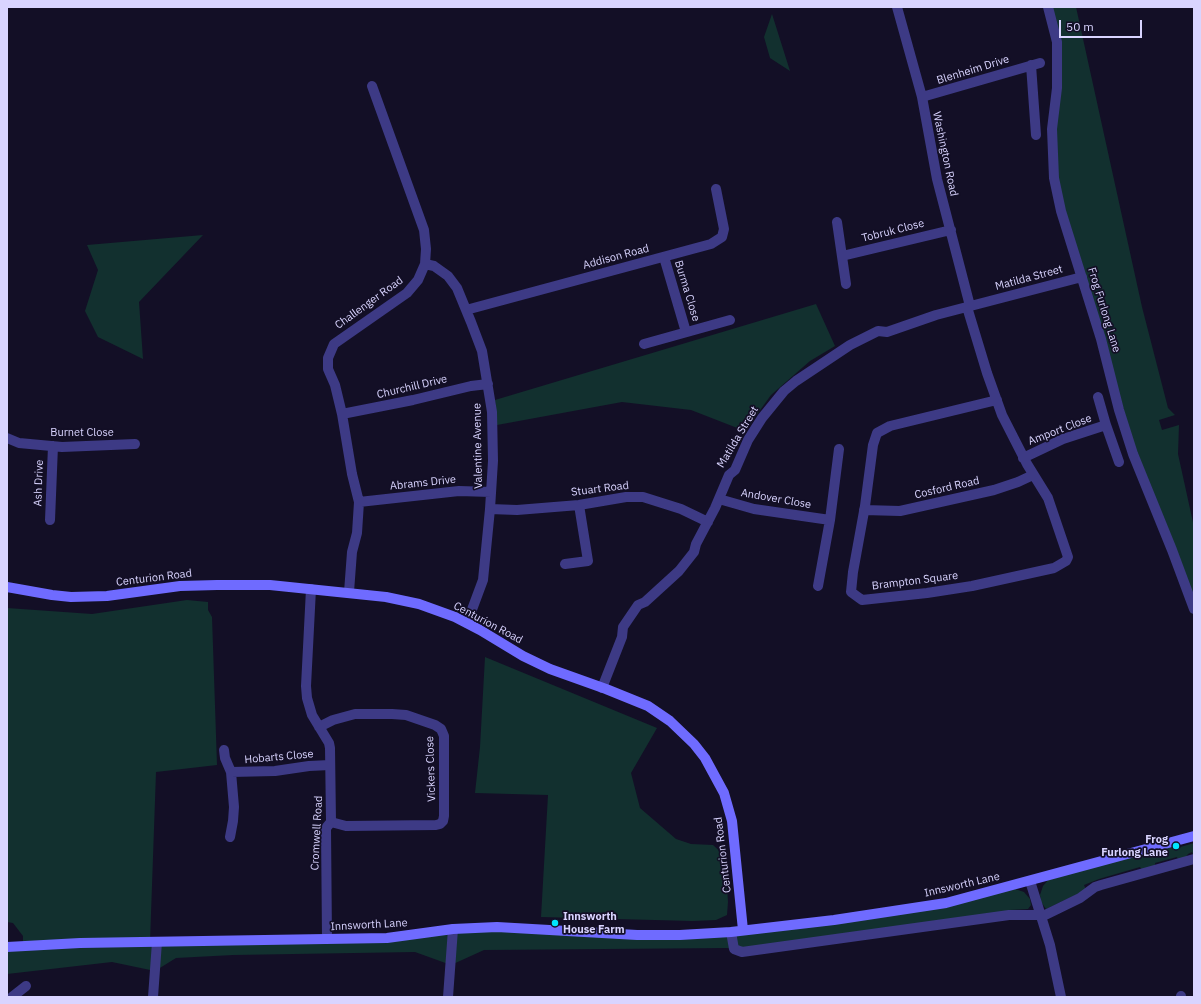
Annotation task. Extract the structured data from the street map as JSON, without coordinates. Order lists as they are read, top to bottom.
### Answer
{
  "streets": {
    "street": [
      "Blenheim Drive",
      "Washington Road",
      "Tobruk Close",
      "Addison Road",
      "Matilda Street",
      "Burma Close",
      "Challenger Road",
      "Frog Furlong Lane",
      "Churchill Drive",
      "Amport Close",
      "Burnet Close",
      "Valentine Avenue",
      "Ash Drive",
      "Abrams Drive",
      "Cosford Road",
      "Stuart Road",
      "Andover Close",
      "Centurion Road",
      "Brampton Square",
      "Hobarts Close",
      "Vickers Close",
      "Cromwell Road",
      "Innsworth Lane"
    ]
  },
  "crossings": [
    ["Blenheim Drive", "Washington Road"],
    ["Washington Road", "Tobruk Close"],
    ["Washington Road", "Matilda Street"],
    ["Washington Road", "Brampton Square"],
    ["Addison Road", "Burma Close"],
    ["Addison Road", "Valentine Avenue"],
    ["Matilda Street", "Frog Furlong Lane"],
    ["Matilda Street", "Stuart Road"],
    ["Matilda Street", "Andover Close"],
    ["Matilda Street", "Centurion Road"],
    ["Matilda Street", "Brampton Square"],
    ["Challenger Road", "Churchill Drive"],
    ["Challenger Road", "Valentine Avenue"],
    ["Challenger Road", "Abrams Drive"],
    ["Challenger Road", "Centurion Road"],
    ["Churchill Drive", "Valentine Avenue"],
    ["Amport Close", "Brampton Square"],
    ["Burnet Close", "Ash Drive"],
    ["Valentine Avenue", "Abrams Drive"],
    ["Valentine Avenue", "Stuart Road"],
    ["Valentine Avenue", "Centurion Road"],
    ["Cosford Road", "Brampton Square"],
    ["Centurion Road", "Cromwell Road"],
    ["Centurion Road", "Innsworth Lane"],
    ["Hobarts Close", "Cromwell Road"],
    ["Vickers Close", "Cromwell Road"],
    ["Cromwell Road", "Innsworth Lane"]
  ],
  "places": ["Frog Furlong Lane", "Innsworth House Farm"],
  "scale_bar": "50 m"
}
